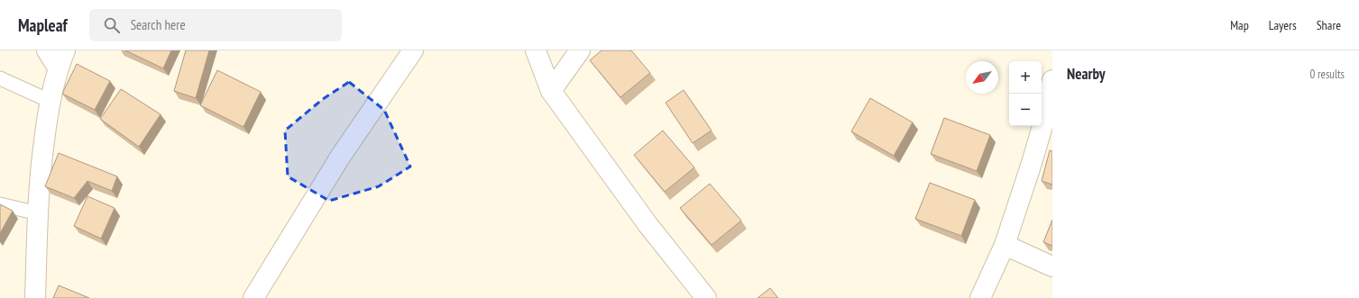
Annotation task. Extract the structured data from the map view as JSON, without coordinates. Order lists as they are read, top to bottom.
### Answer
{
  "north": "bottom left",
  "page": {
    "header": "Mapleaf",
    "search": "Search here",
    "nav": ["Map", "Layers", "Share"],
    "heading": ["Nearby", "0 results"],
    "map_buttons": ["+", "−"]
  }
}
